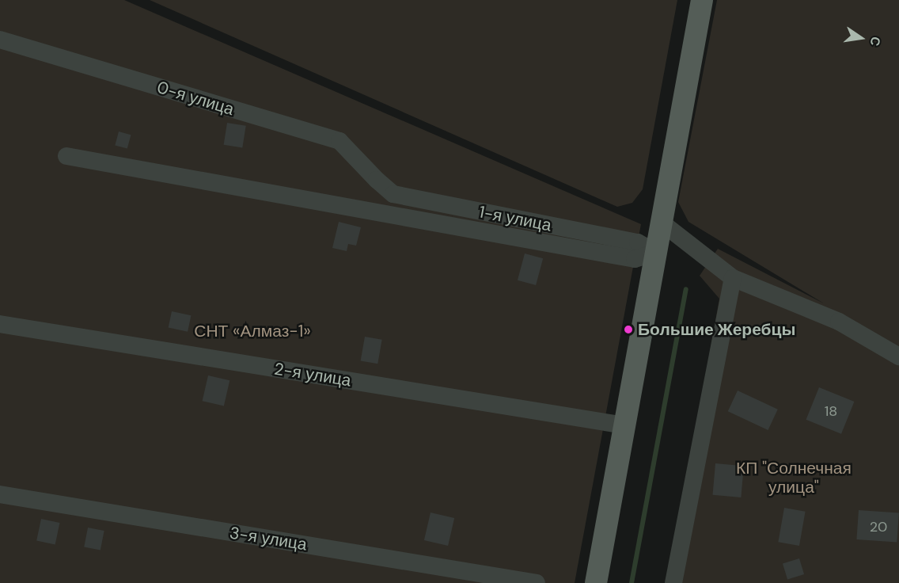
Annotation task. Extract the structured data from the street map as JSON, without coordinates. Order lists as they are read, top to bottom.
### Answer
{
  "streets": {
    "street": [
      "0-я улица",
      "1-я улица",
      "2-я улица",
      "3-я улица"
    ]
  },
  "crossings": [
    ["0-я улица", "1-я улица"]
  ],
  "parks": ["СНТ «Алмаз-1»", "КП \"Солнечная улица\""],
  "places": ["Большие Жеребцы"],
  "house_numbers": ["18", "20"],
  "north": "right"
}
